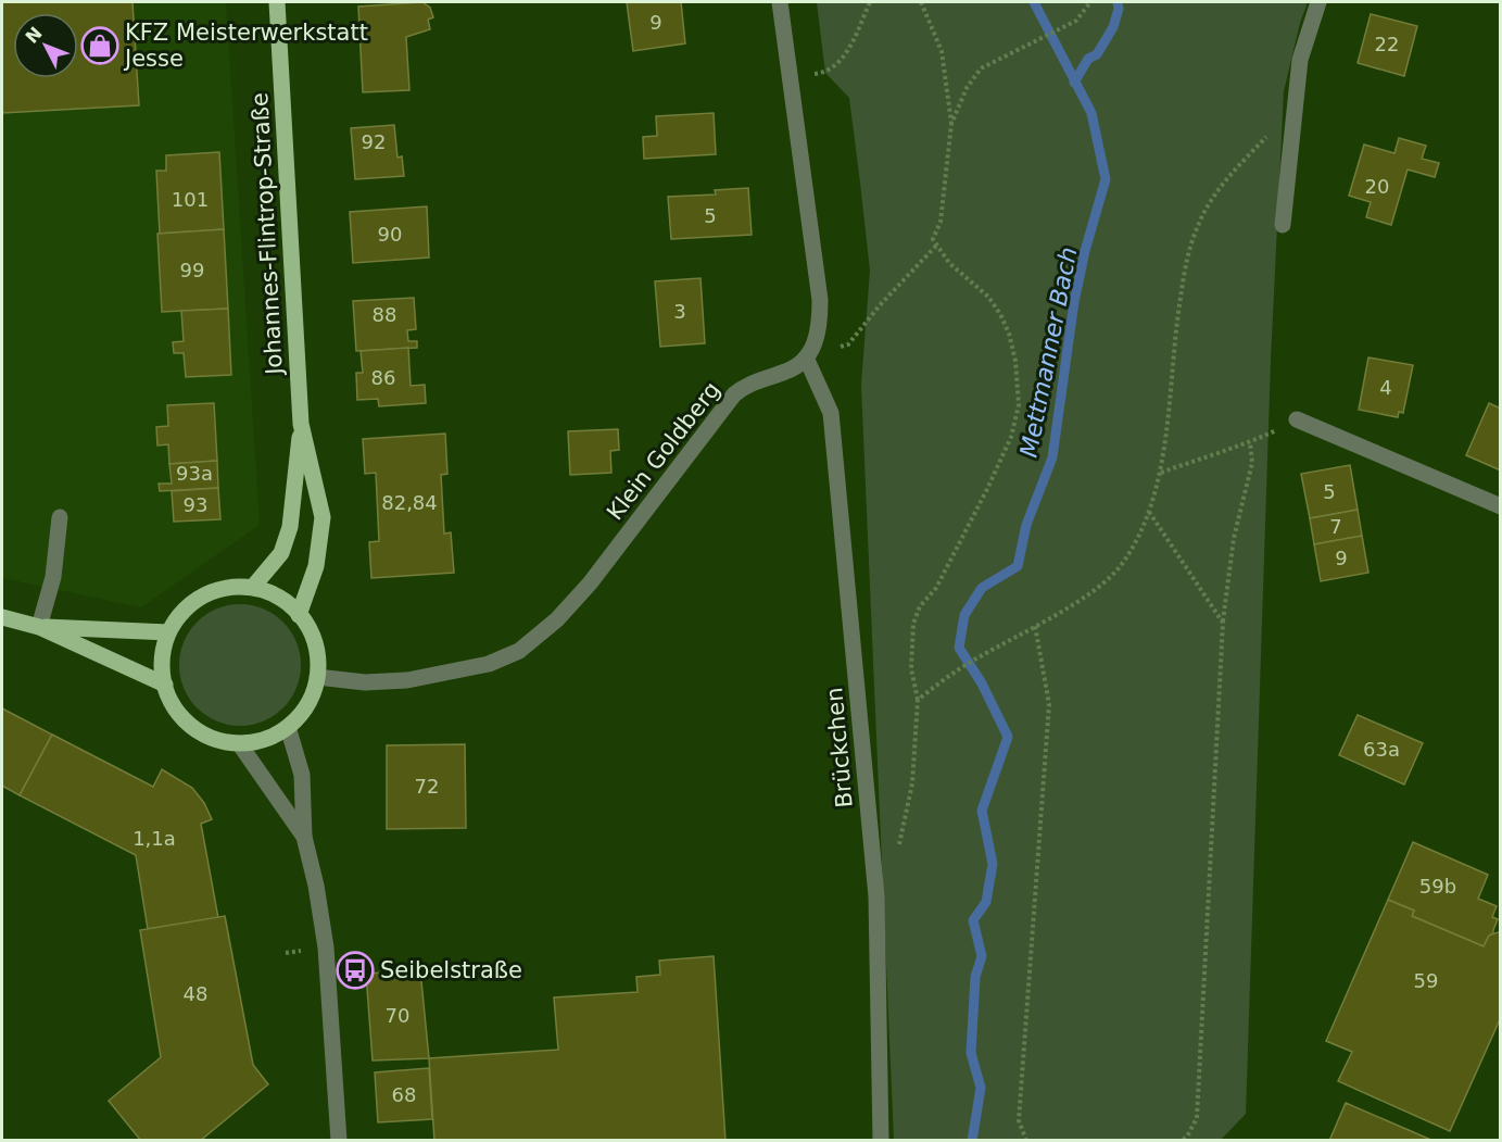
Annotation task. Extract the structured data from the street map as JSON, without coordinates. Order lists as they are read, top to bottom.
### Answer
{
  "streets": {
    "main road": ["Johannes-Flintrop-Straße"],
    "street": ["Klein Goldberg", "Brückchen"]
  },
  "crossings": [
    ["Johannes-Flintrop-Straße", "Klein Goldberg"],
    ["Klein Goldberg", "Brückchen"]
  ],
  "water": ["Mettmanner Bach"],
  "places": {
    "shop": ["KFZ Meisterwerkstatt Jesse"],
    "bus stop": ["Seibelstraße"]
  },
  "house_numbers": [
    "9",
    "22",
    "92",
    "20",
    "101",
    "5",
    "90",
    "99",
    "3",
    "88",
    "86",
    "4",
    "93a",
    "5",
    "82,84",
    "93",
    "7",
    "9",
    "63a",
    "72",
    "1,1a",
    "59b",
    "59",
    "48",
    "70",
    "68"
  ],
  "north": "top left"
}
